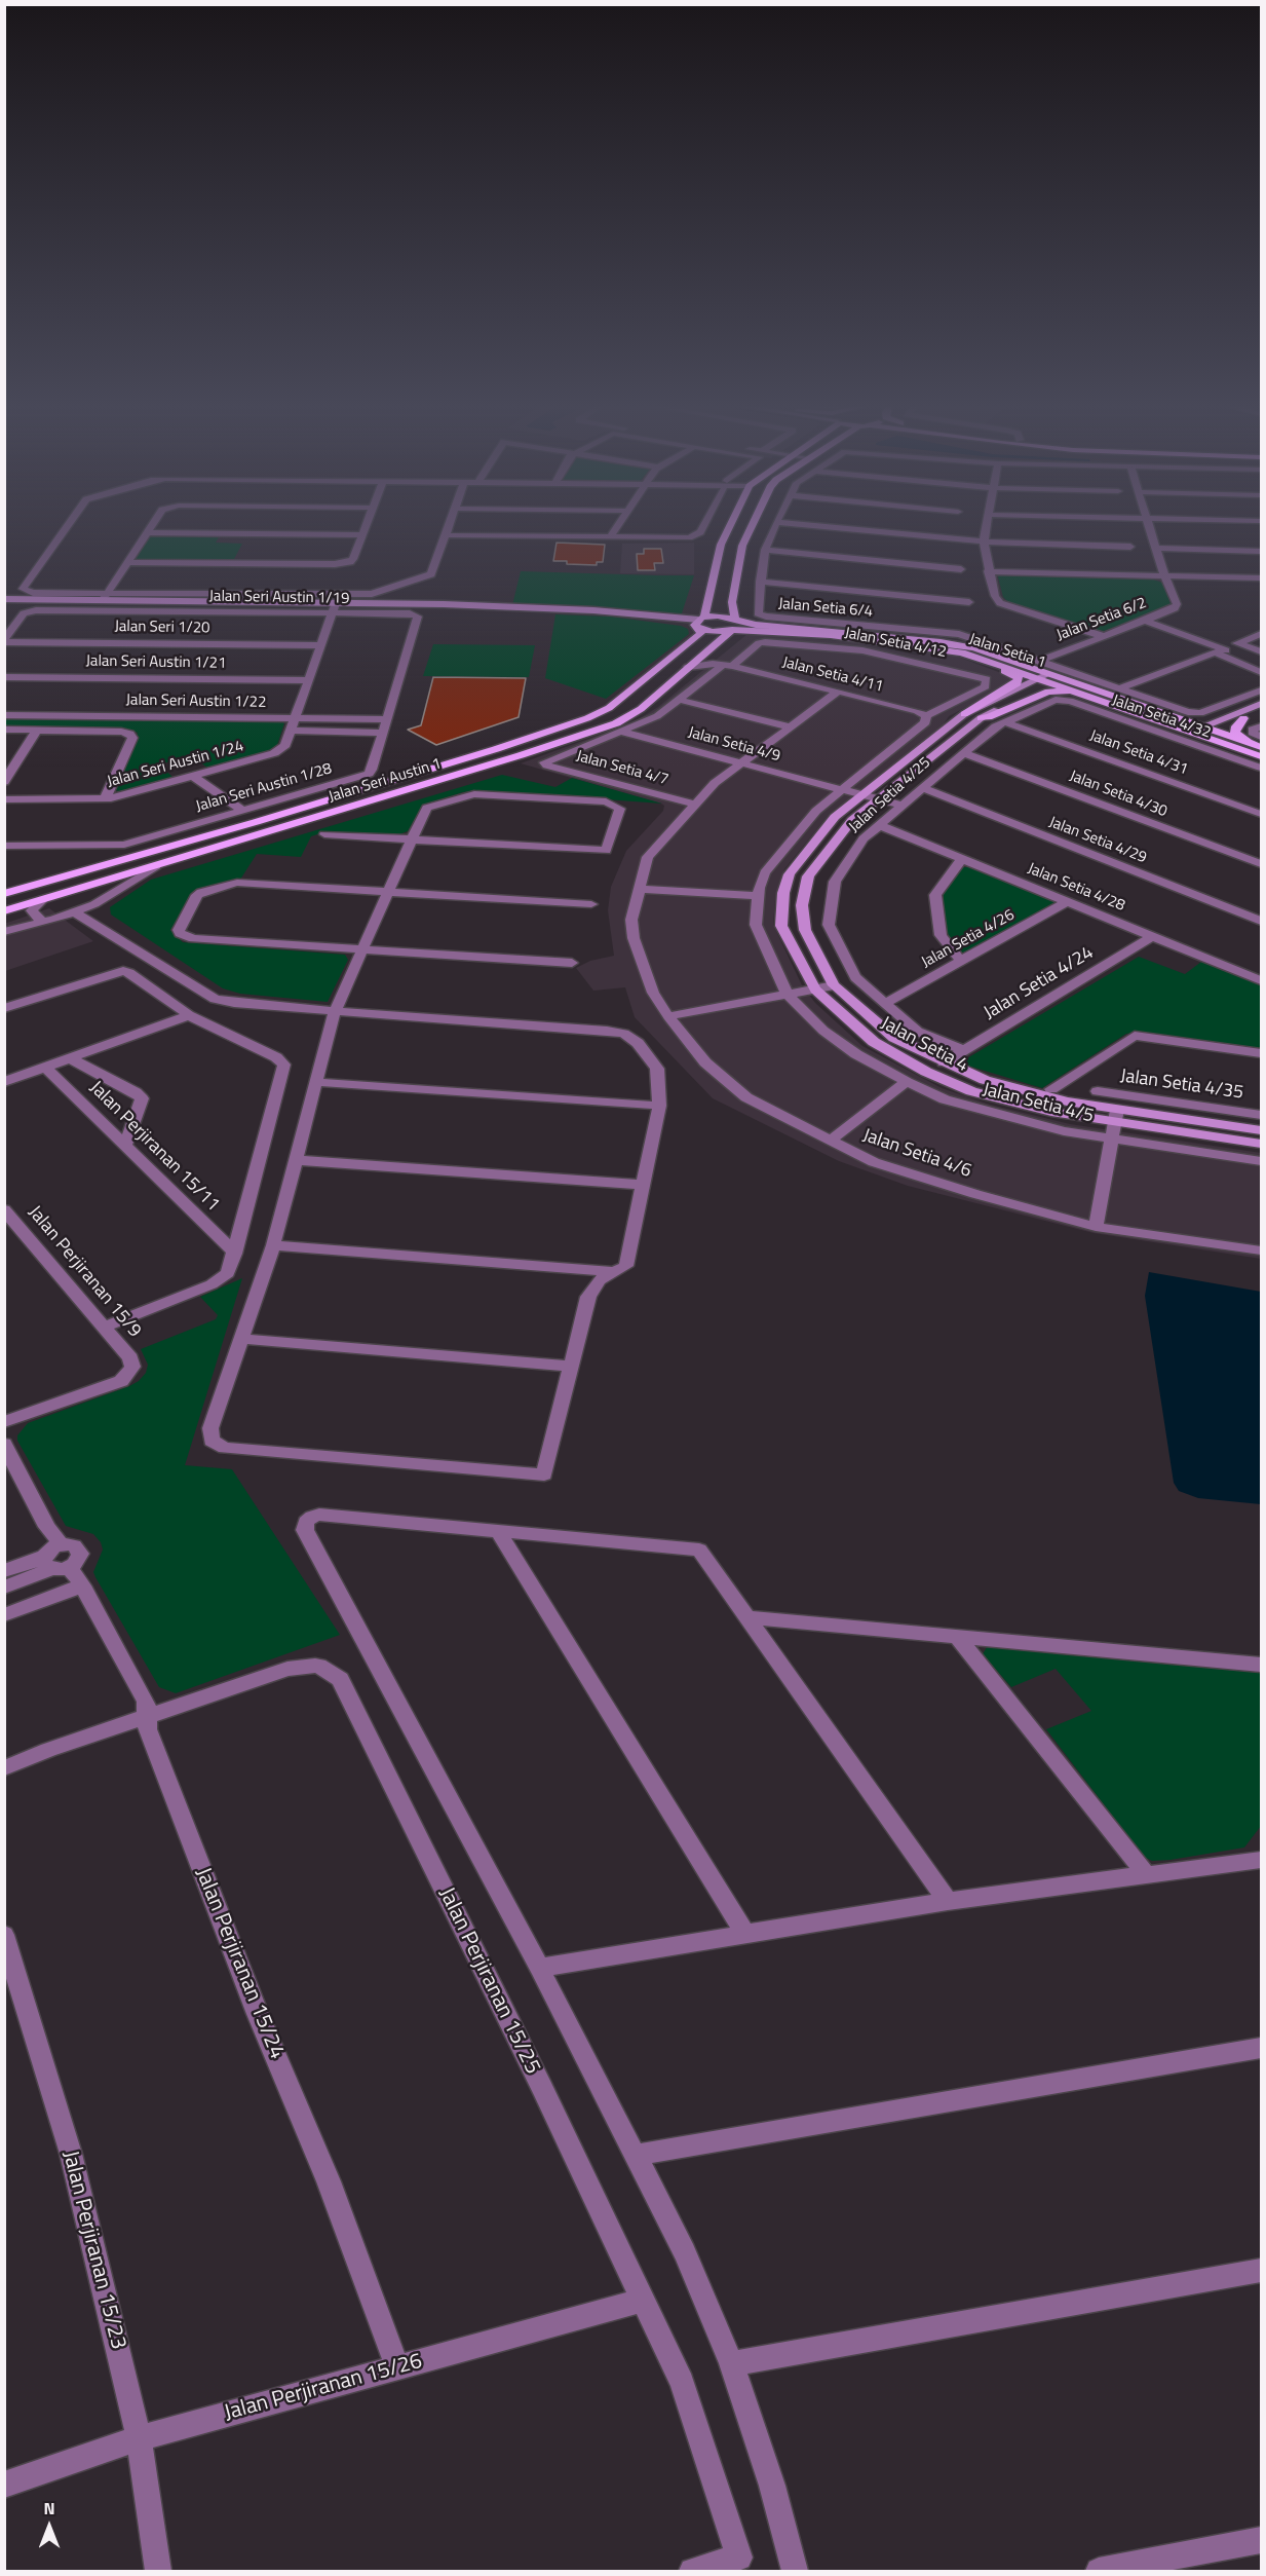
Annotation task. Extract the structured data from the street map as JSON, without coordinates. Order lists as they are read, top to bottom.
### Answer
{
  "streets": {
    "main road": ["Jalan Setia 1", "Jalan Seri Austin 1"],
    "street": [
      "Jalan Seri Austin 1/19",
      "Jalan Setia 6/4",
      "Jalan Setia 6/2",
      "Jalan Seri 1/20",
      "Jalan Setia 4/12",
      "Jalan Seri Austin 1/21",
      "Jalan Setia 4/11",
      "Jalan Seri Austin 1/22",
      "Jalan Setia 4/32",
      "Jalan Setia 4/9",
      "Jalan Setia 4/31",
      "Jalan Seri Austin 1/24",
      "Jalan Setia 4/7",
      "Jalan Seri Austin 1/28",
      "Jalan Setia 4/30",
      "Jalan Setia 4/25",
      "Jalan Setia 4/29",
      "Jalan Setia 4/28",
      "Jalan Setia 4/26",
      "Jalan Setia 4/24",
      "Jalan Setia 4",
      "Jalan Setia 4/35",
      "Jalan Setia 4/5",
      "Jalan Perjiranan 15/11",
      "Jalan Setia 4/6",
      "Jalan Perjiranan 15/9",
      "Jalan Perjiranan 15/24",
      "Jalan Perjiranan 15/25",
      "Jalan Perjiranan 15/23",
      "Jalan Perjiranan 15/26"
    ]
  },
  "crossings": [
    ["Jalan Seri Austin 1/19", "Jalan Seri 1/20"],
    ["Jalan Seri Austin 1/19", "Jalan Seri Austin 1/24"],
    ["Jalan Seri Austin 1/19", "Jalan Seri Austin 1/28"],
    ["Jalan Setia 6/4", "Jalan Setia 6/2"],
    ["Jalan Seri 1/20", "Jalan Seri Austin 1/24"],
    ["Jalan Setia 4/12", "Jalan Setia 4/11"],
    ["Jalan Setia 4/12", "Jalan Setia 4/9"],
    ["Jalan Setia 4/12", "Jalan Setia 4/7"],
    ["Jalan Setia 4/12", "Jalan Setia 4/5"],
    ["Jalan Setia 1", "Jalan Seri Austin 1"],
    ["Jalan Setia 1", "Jalan Setia 4"],
    ["Jalan Seri Austin 1/21", "Jalan Seri Austin 1/24"],
    ["Jalan Setia 4/11", "Jalan Setia 4/5"],
    ["Jalan Seri Austin 1/22", "Jalan Seri Austin 1/24"],
    ["Jalan Seri Austin 1/22", "Jalan Seri Austin 1/28"],
    ["Jalan Setia 4/32", "Jalan Setia 4/25"],
    ["Jalan Setia 4/9", "Jalan Setia 4/25"],
    ["Jalan Setia 4/9", "Jalan Setia 4"],
    ["Jalan Setia 4/9", "Jalan Setia 4/5"],
    ["Jalan Setia 4/31", "Jalan Setia 4/25"],
    ["Jalan Setia 4/30", "Jalan Setia 4/25"],
    ["Jalan Setia 4/25", "Jalan Setia 4/29"],
    ["Jalan Setia 4/25", "Jalan Setia 4/28"],
    ["Jalan Setia 4/25", "Jalan Setia 4/26"],
    ["Jalan Setia 4/25", "Jalan Setia 4/24"],
    ["Jalan Setia 4/28", "Jalan Setia 4/26"],
    ["Jalan Setia 4/28", "Jalan Setia 4/24"],
    ["Jalan Setia 4/24", "Jalan Setia 4"],
    ["Jalan Perjiranan 15/24", "Jalan Perjiranan 15/25"],
    ["Jalan Perjiranan 15/24", "Jalan Perjiranan 15/26"],
    ["Jalan Perjiranan 15/25", "Jalan Perjiranan 15/26"],
    ["Jalan Perjiranan 15/23", "Jalan Perjiranan 15/26"]
  ],
  "north": "top"
}
